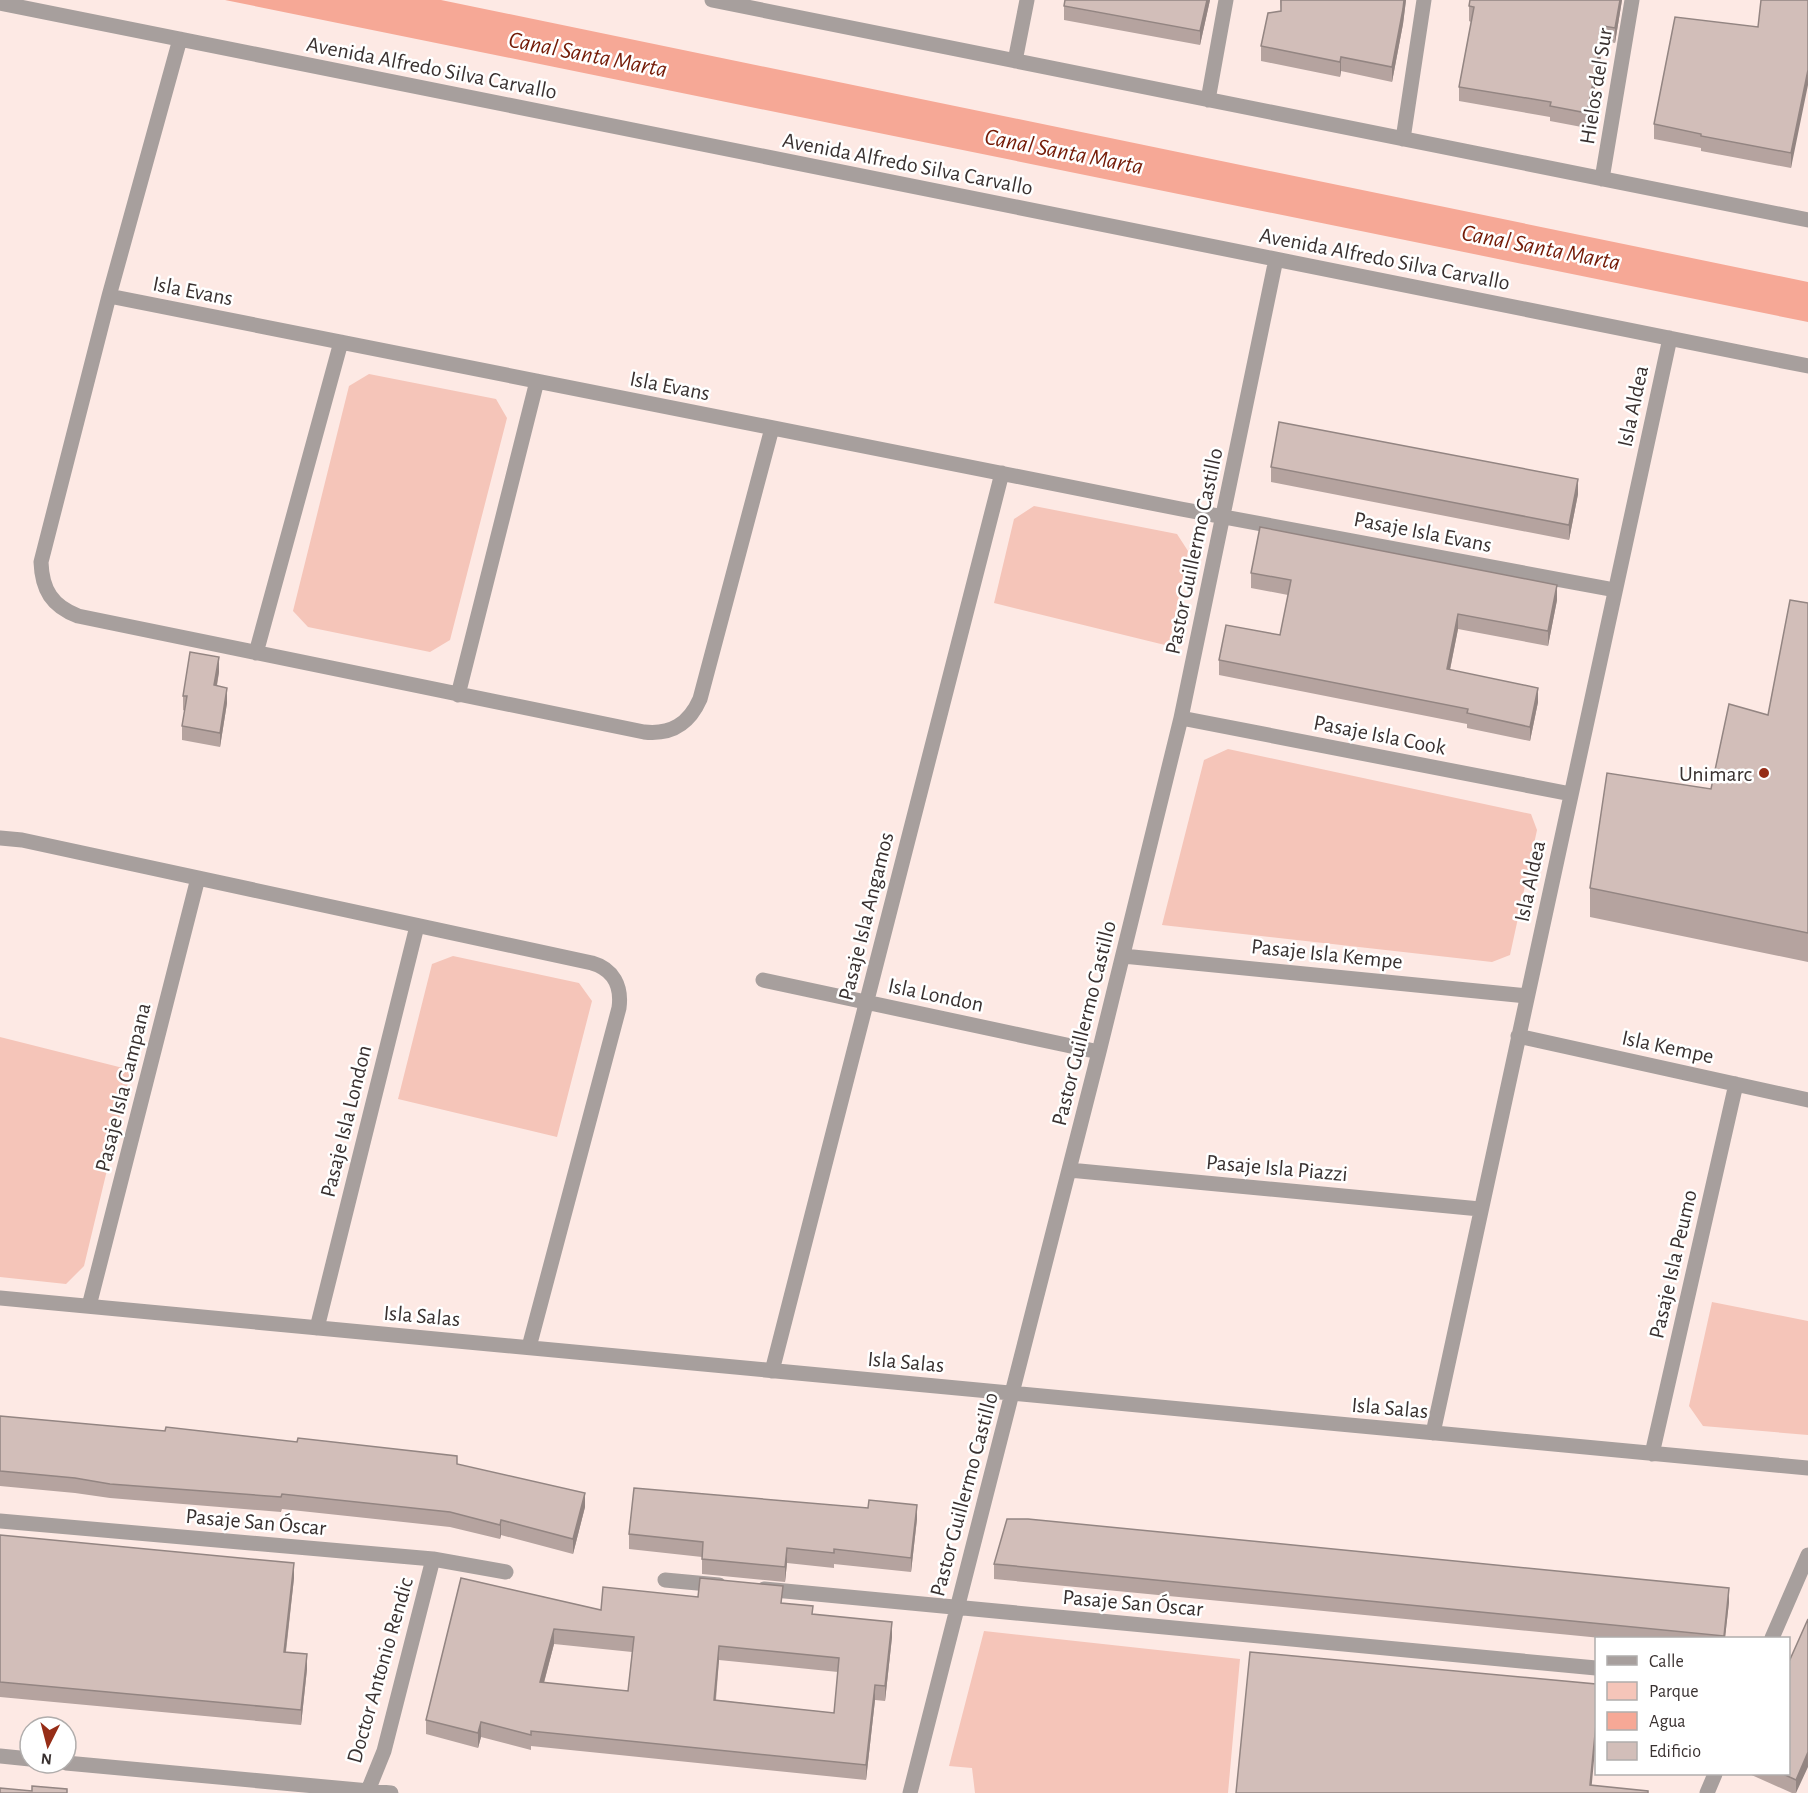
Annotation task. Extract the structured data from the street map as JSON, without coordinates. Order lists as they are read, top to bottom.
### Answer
{
  "streets": {
    "street": [
      "Avenida Alfredo Silva Carvallo",
      "Hielos del Sur",
      "Isla Evans",
      "Isla Aldea",
      "Pasaje Isla Evans",
      "Pastor Guillermo Castillo",
      "Pasaje Isla Cook",
      "Pasaje Isla Angamos",
      "Pasaje Isla Kempe",
      "Isla London",
      "Isla Kempe",
      "Pasaje Isla Campana",
      "Pasaje Isla London",
      "Pasaje Isla Piazzi",
      "Pasaje Isla Peumo",
      "Isla Salas",
      "Pasaje San Óscar",
      "Doctor Antonio Rendic"
    ]
  },
  "crossings": [
    ["Avenida Alfredo Silva Carvallo", "Isla Aldea"],
    ["Avenida Alfredo Silva Carvallo", "Pastor Guillermo Castillo"],
    ["Isla Evans", "Pasaje Isla Evans"],
    ["Isla Evans", "Pastor Guillermo Castillo"],
    ["Isla Evans", "Pasaje Isla Angamos"],
    ["Isla Aldea", "Pasaje Isla Evans"],
    ["Isla Aldea", "Pasaje Isla Cook"],
    ["Isla Aldea", "Pasaje Isla Kempe"],
    ["Isla Aldea", "Isla Kempe"],
    ["Isla Aldea", "Pasaje Isla Piazzi"],
    ["Isla Aldea", "Isla Salas"],
    ["Pasaje Isla Evans", "Pastor Guillermo Castillo"],
    ["Pastor Guillermo Castillo", "Pasaje Isla Cook"],
    ["Pastor Guillermo Castillo", "Pasaje Isla Kempe"],
    ["Pastor Guillermo Castillo", "Isla London"],
    ["Pastor Guillermo Castillo", "Pasaje Isla Piazzi"],
    ["Pastor Guillermo Castillo", "Isla Salas"],
    ["Pastor Guillermo Castillo", "Pasaje San Óscar"],
    ["Pasaje Isla Angamos", "Isla London"],
    ["Pasaje Isla Angamos", "Isla Salas"],
    ["Isla Kempe", "Pasaje Isla Peumo"],
    ["Pasaje Isla Campana", "Isla Salas"],
    ["Pasaje Isla London", "Isla Salas"],
    ["Pasaje Isla Peumo", "Isla Salas"],
    ["Pasaje San Óscar", "Doctor Antonio Rendic"]
  ],
  "water": ["Canal Santa Marta"],
  "places": ["Unimarc"],
  "legend": [
    "Calle",
    "Parque",
    "Agua",
    "Edificio"
  ],
  "north": "bottom"
}
